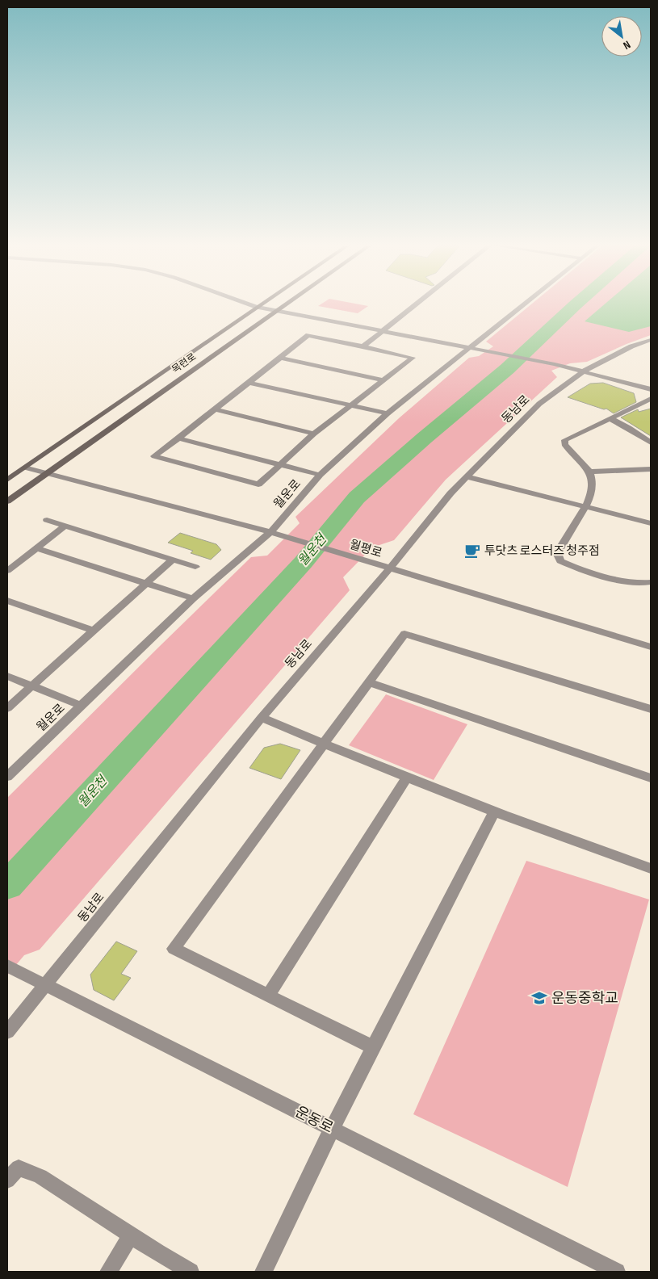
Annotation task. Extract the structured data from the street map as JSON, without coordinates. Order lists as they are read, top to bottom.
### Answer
{
  "streets": {
    "street": [
      "목련로",
      "동남로",
      "월운로",
      "월평로",
      "운동로"
    ]
  },
  "crossings": [
    ["목련로", "월평로"],
    ["동남로", "월평로"],
    ["동남로", "운동로"],
    ["월운로", "월평로"]
  ],
  "water": ["월운천"],
  "places": {
    "cafe": ["투닷츠 로스터즈 청주점"],
    "school or university": ["운동중학교"]
  },
  "north": "bottom right"
}
